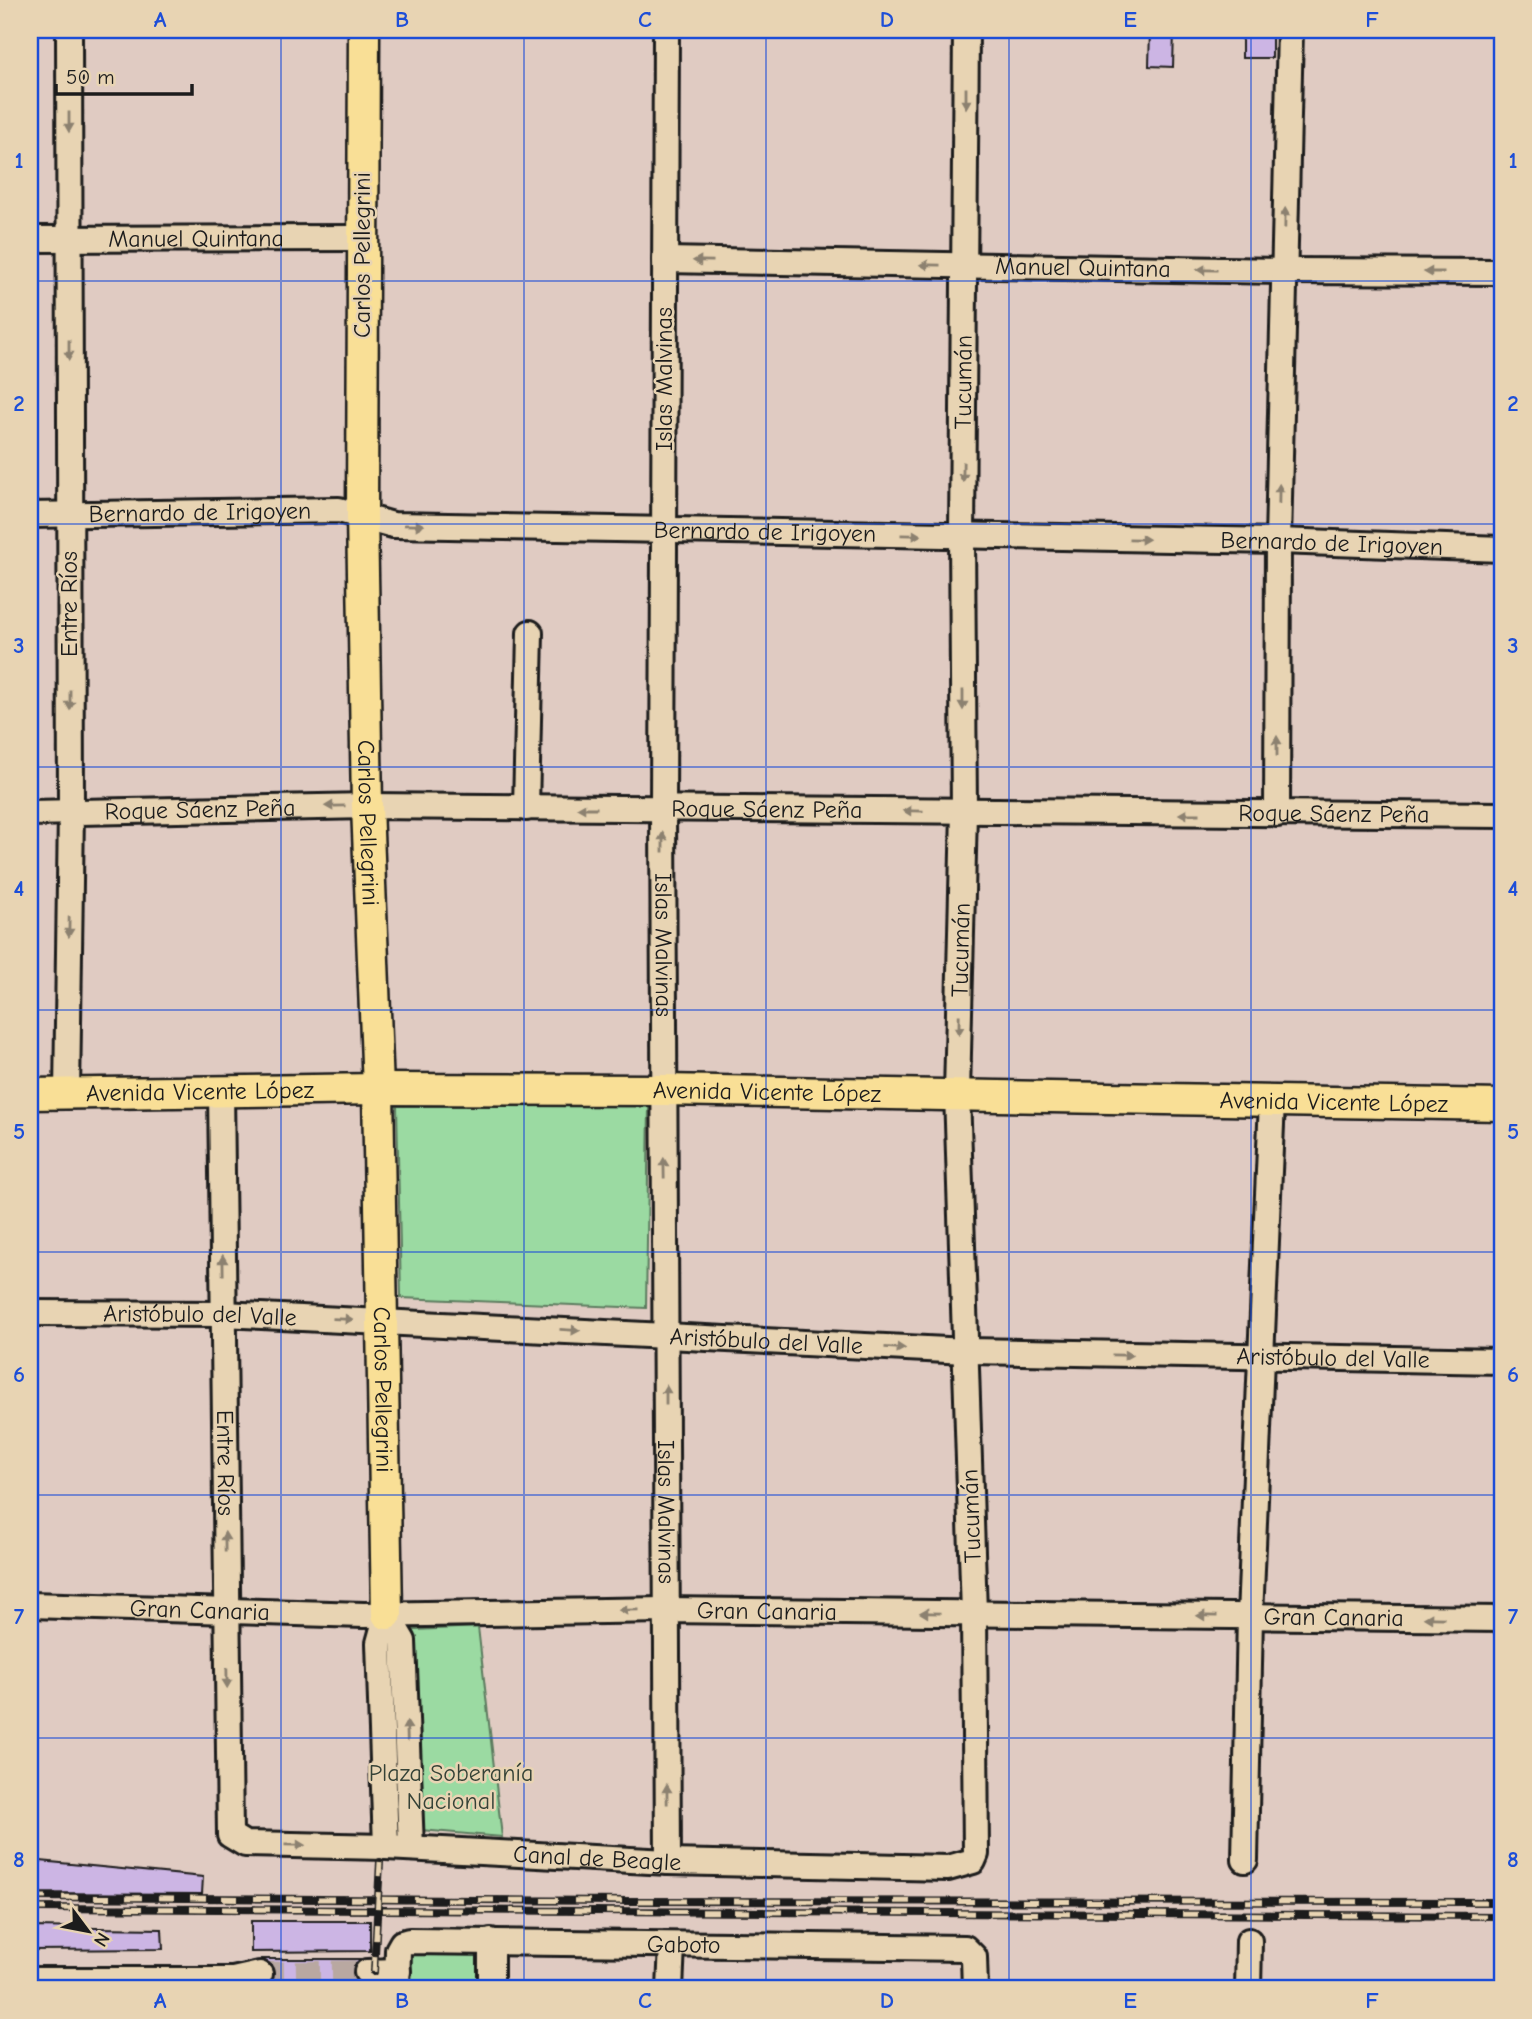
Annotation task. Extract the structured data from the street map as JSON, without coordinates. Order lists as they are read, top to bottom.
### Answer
{
  "streets": {
    "main road": ["Carlos Pellegrini", "Avenida Vicente López"],
    "street": [
      "Manuel Quintana",
      "Islas Malvinas",
      "Tucumán",
      "Bernardo de Irigoyen",
      "Entre Ríos",
      "Roque Sáenz Peña",
      "Aristóbulo del Valle",
      "Gran Canaria",
      "Canal de Beagle",
      "Gaboto"
    ]
  },
  "crossings": [
    ["Manuel Quintana", "Carlos Pellegrini"],
    ["Manuel Quintana", "Islas Malvinas"],
    ["Manuel Quintana", "Tucumán"],
    ["Manuel Quintana", "Entre Ríos"],
    ["Carlos Pellegrini", "Bernardo de Irigoyen"],
    ["Carlos Pellegrini", "Roque Sáenz Peña"],
    ["Carlos Pellegrini", "Avenida Vicente López"],
    ["Carlos Pellegrini", "Aristóbulo del Valle"],
    ["Carlos Pellegrini", "Gran Canaria"],
    ["Carlos Pellegrini", "Canal de Beagle"],
    ["Islas Malvinas", "Bernardo de Irigoyen"],
    ["Islas Malvinas", "Roque Sáenz Peña"],
    ["Islas Malvinas", "Avenida Vicente López"],
    ["Islas Malvinas", "Aristóbulo del Valle"],
    ["Islas Malvinas", "Gran Canaria"],
    ["Islas Malvinas", "Canal de Beagle"],
    ["Tucumán", "Bernardo de Irigoyen"],
    ["Tucumán", "Roque Sáenz Peña"],
    ["Tucumán", "Avenida Vicente López"],
    ["Tucumán", "Aristóbulo del Valle"],
    ["Tucumán", "Gran Canaria"],
    ["Tucumán", "Canal de Beagle"],
    ["Bernardo de Irigoyen", "Entre Ríos"],
    ["Entre Ríos", "Roque Sáenz Peña"],
    ["Entre Ríos", "Avenida Vicente López"],
    ["Entre Ríos", "Aristóbulo del Valle"],
    ["Entre Ríos", "Gran Canaria"],
    ["Entre Ríos", "Canal de Beagle"]
  ],
  "one_way": [
    "Manuel Quintana",
    "Islas Malvinas",
    "Tucumán",
    "Bernardo de Irigoyen",
    "Roque Sáenz Peña",
    "Aristóbulo del Valle",
    "Gran Canaria"
  ],
  "parks": ["Plaza Soberanía Nacional"],
  "scale_bar": "50 m",
  "north": "bottom right",
  "grid": {
    "columns": [
      "A",
      "B",
      "C",
      "D",
      "E",
      "F"
    ],
    "rows": [
      "1",
      "2",
      "3",
      "4",
      "5",
      "6",
      "7",
      "8"
    ]
  }
}
